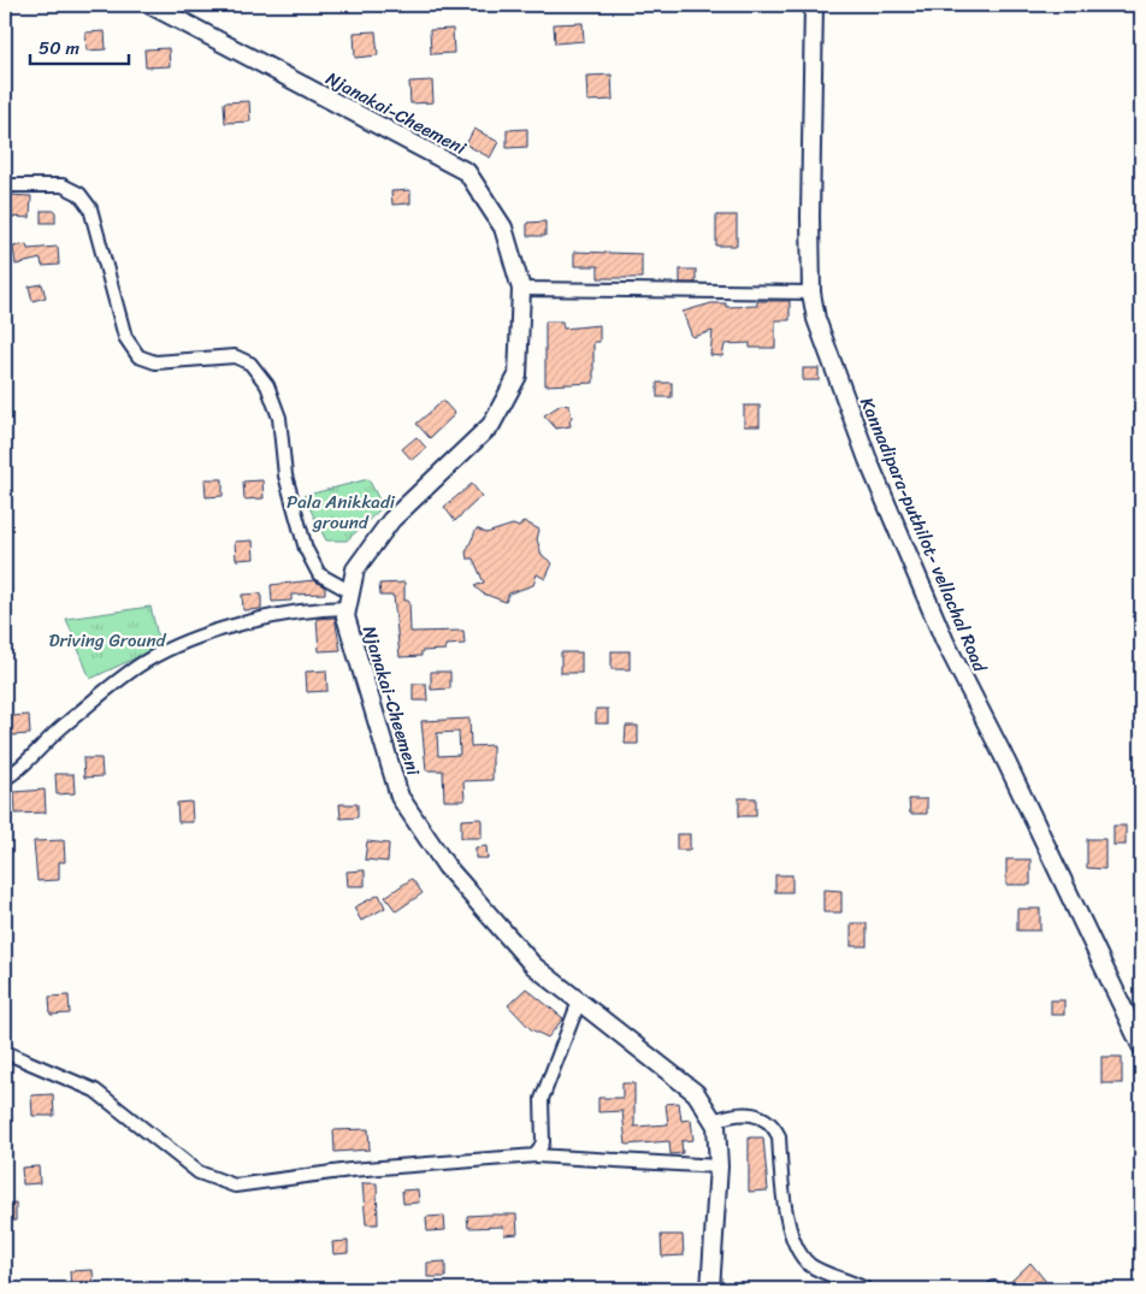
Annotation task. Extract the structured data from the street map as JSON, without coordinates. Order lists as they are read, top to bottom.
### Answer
{
  "streets": {
    "main road": ["Njanakai-Cheemeni", "Kannadipara-puthilot- vellachal Road"]
  },
  "parks": ["Pala Anikkadi ground", "Driving Ground"],
  "scale_bar": "50 m"
}
